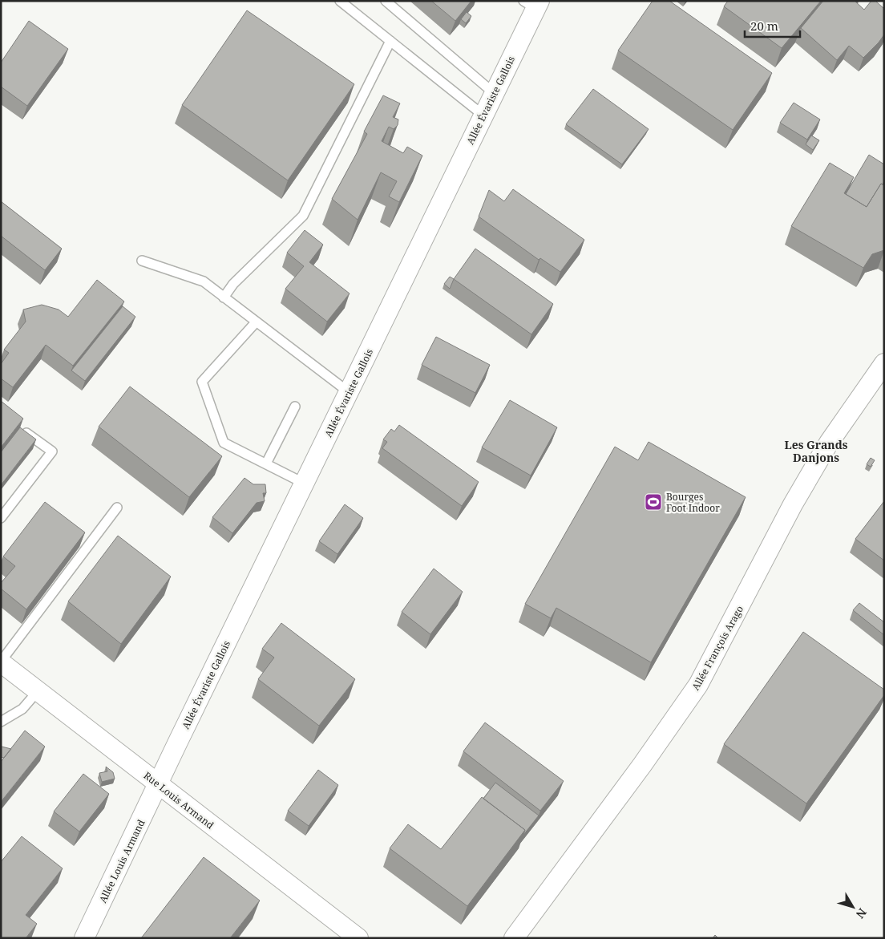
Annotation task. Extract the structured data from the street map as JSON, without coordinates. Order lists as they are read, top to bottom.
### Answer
{
  "streets": {
    "street": [
      "Allée Évariste Gallois",
      "Allée François Arago",
      "Rue Louis Armand",
      "Allée Louis Armand"
    ]
  },
  "crossings": [
    ["Allée Évariste Gallois", "Rue Louis Armand"],
    ["Allée Évariste Gallois", "Allée Louis Armand"],
    ["Rue Louis Armand", "Allée Louis Armand"]
  ],
  "districts": ["Les Grands Danjons"],
  "places": {
    "sports": ["Bourges Foot Indoor"]
  },
  "scale_bar": "20 m",
  "north": "bottom right"
}
